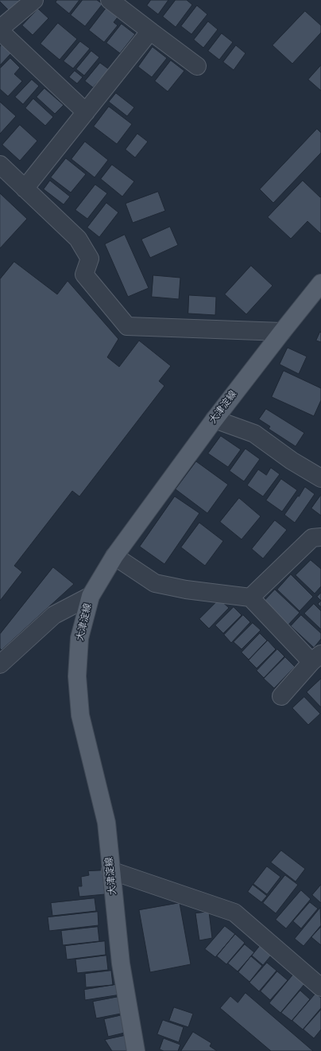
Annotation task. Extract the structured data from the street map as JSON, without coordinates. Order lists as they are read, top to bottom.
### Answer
{
  "streets": {
    "main road": ["大津淀線"]
  }
}
